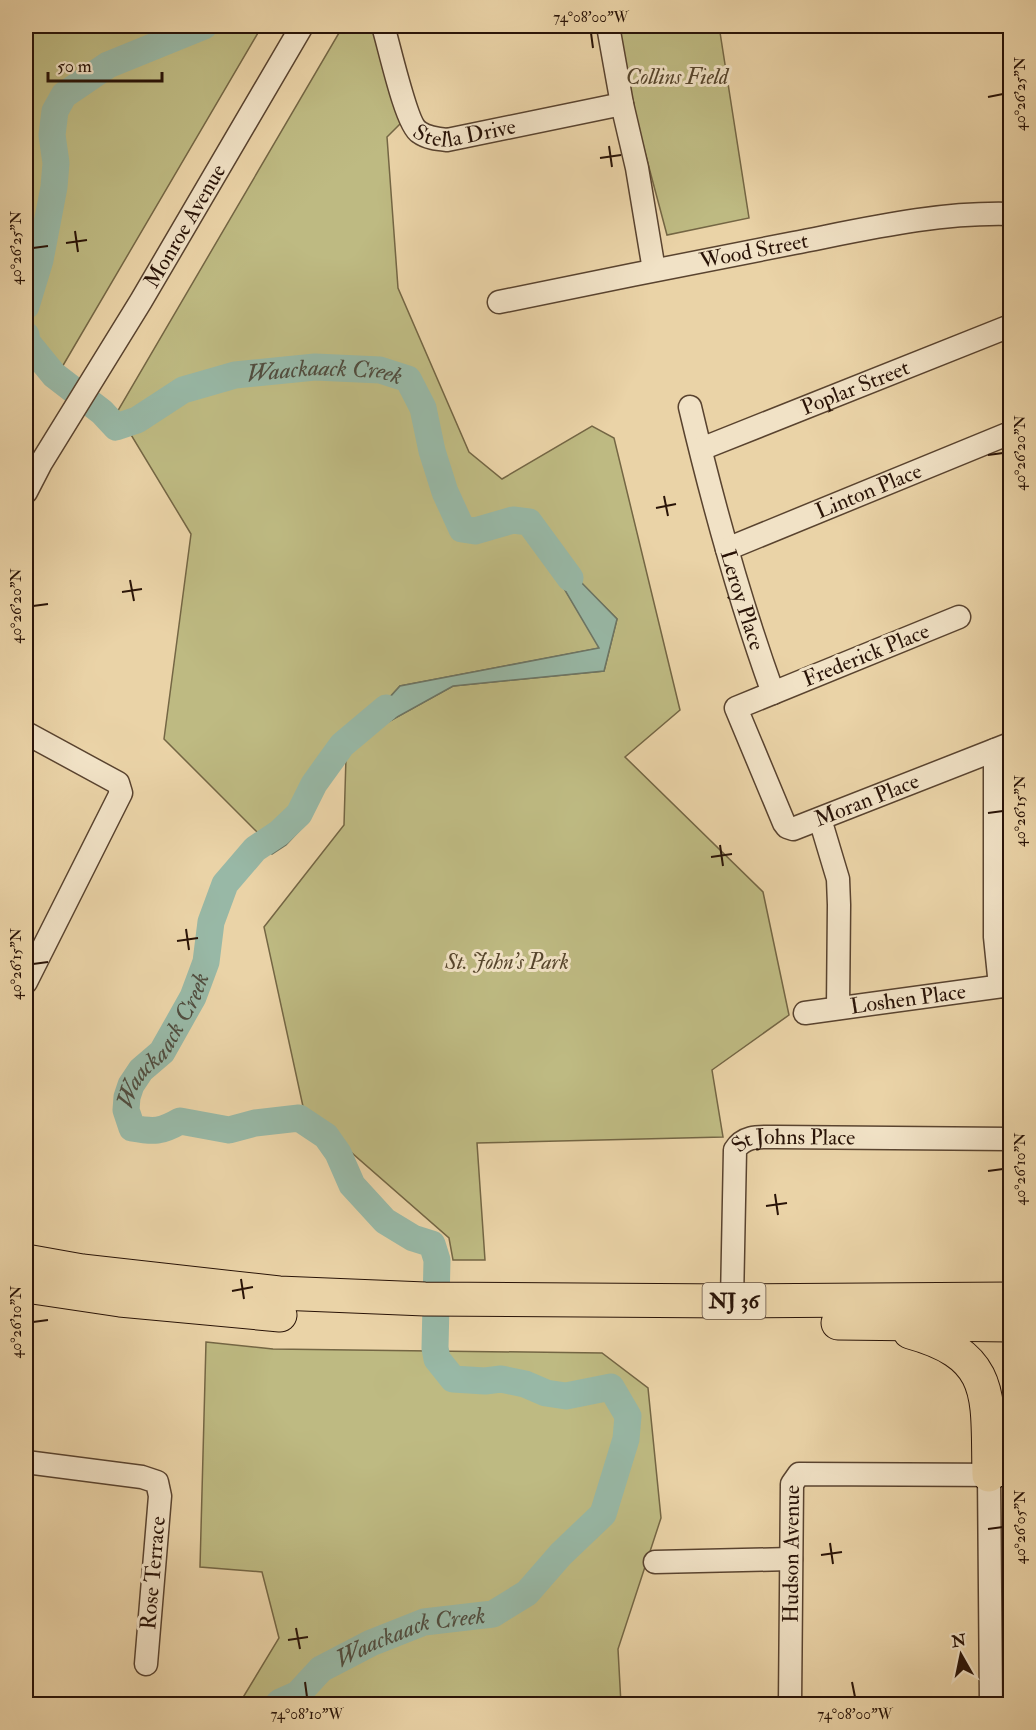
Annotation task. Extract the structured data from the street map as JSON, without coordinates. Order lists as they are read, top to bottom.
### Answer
{
  "streets": {
    "highway": ["NJ 36"],
    "street": [
      "Stella Drive",
      "Monroe Avenue",
      "Wood Street",
      "Poplar Street",
      "Linton Place",
      "Leroy Place",
      "Frederick Place",
      "Moran Place",
      "Loshen Place",
      "St Johns Place",
      "Hudson Avenue",
      "Rose Terrace"
    ]
  },
  "crossings": [
    ["Poplar Street", "Leroy Place"],
    ["Linton Place", "Leroy Place"],
    ["Leroy Place", "Frederick Place"],
    ["Leroy Place", "Moran Place"],
    ["Frederick Place", "Moran Place"],
    ["St Johns Place", "NJ 36"]
  ],
  "water": ["Waackaack Creek"],
  "parks": ["Collins Field", "St. John's Park"],
  "scale_bar": "50 m",
  "north": "top",
  "coordinates": [
    "74°08'00\"W",
    "40°26'25\"N",
    "40°26'20\"N",
    "40°26'15\"N",
    "40°26'10\"N",
    "40°26'05\"N",
    "74°08'10\"W"
  ]
}
